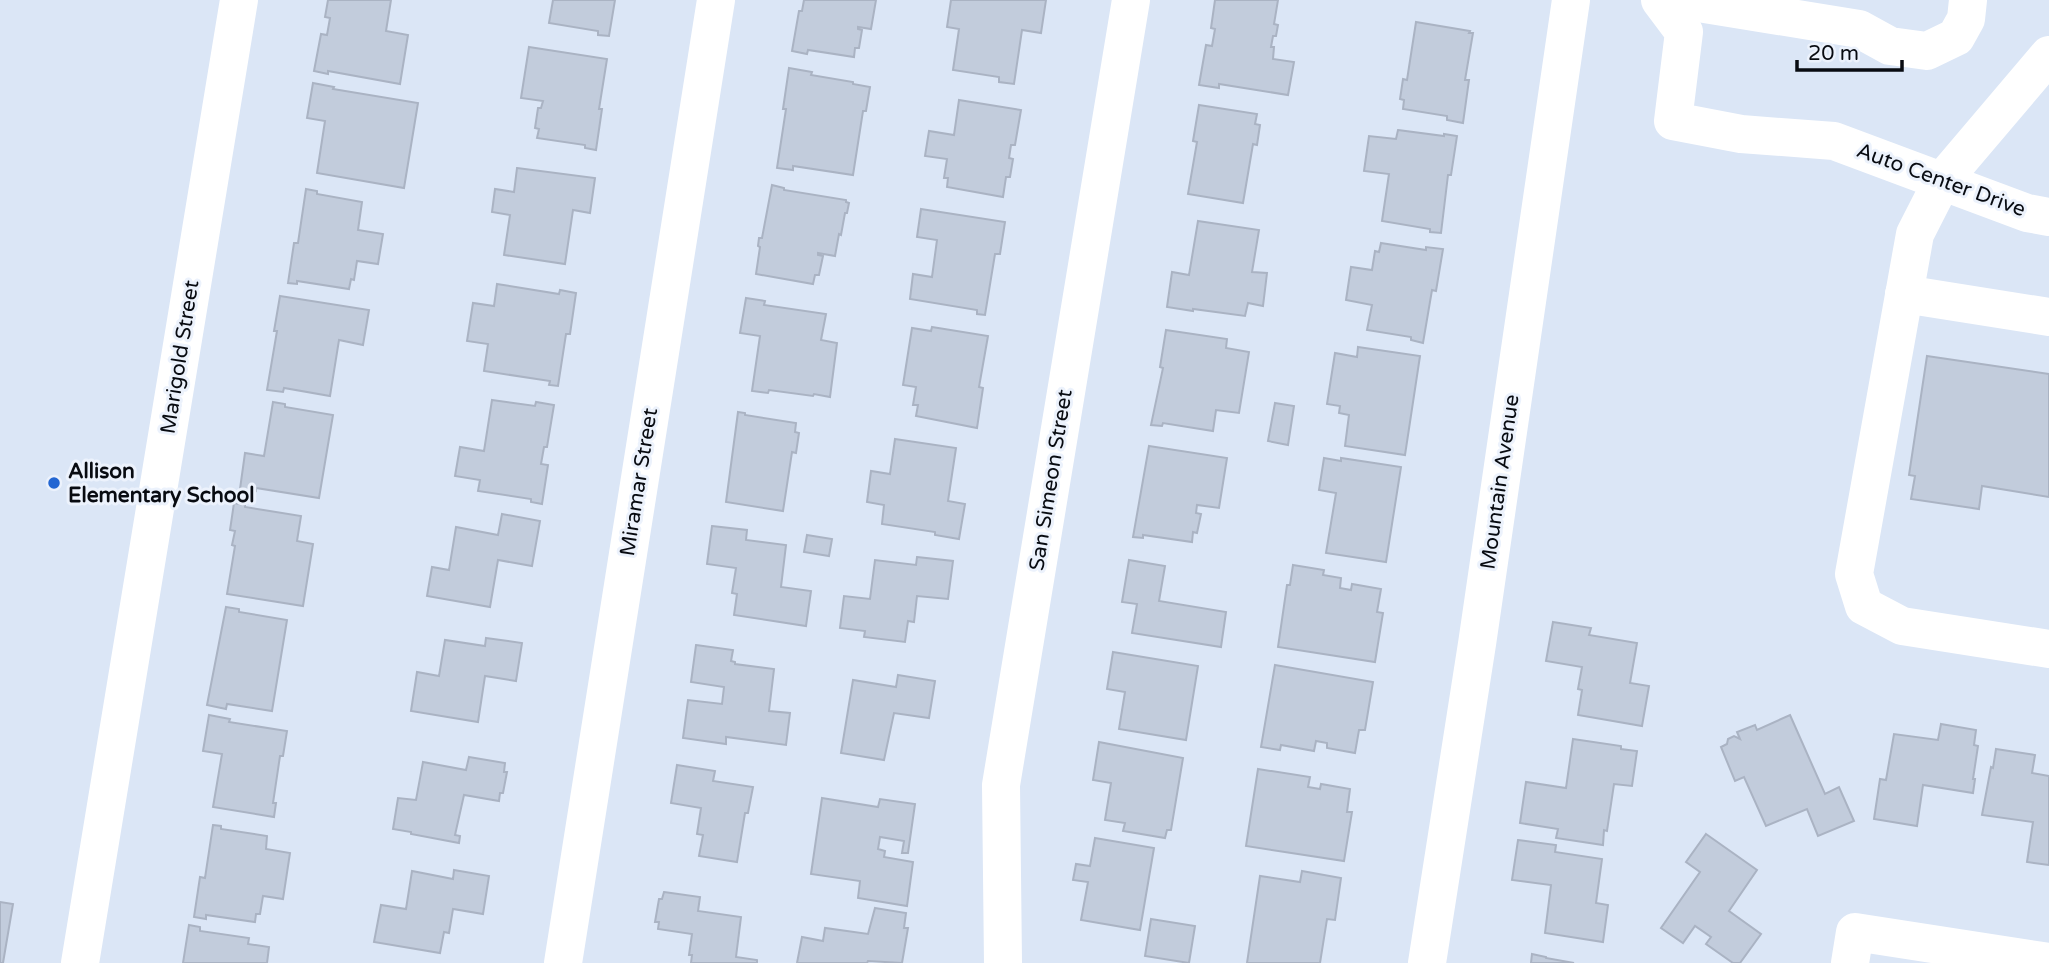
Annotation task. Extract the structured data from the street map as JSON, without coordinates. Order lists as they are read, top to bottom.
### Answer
{
  "streets": {
    "street": [
      "Auto Center Drive",
      "Marigold Street",
      "San Simeon Street",
      "Miramar Street",
      "Mountain Avenue"
    ]
  },
  "places": ["Allison Elementary School"],
  "scale_bar": "20 m"
}
